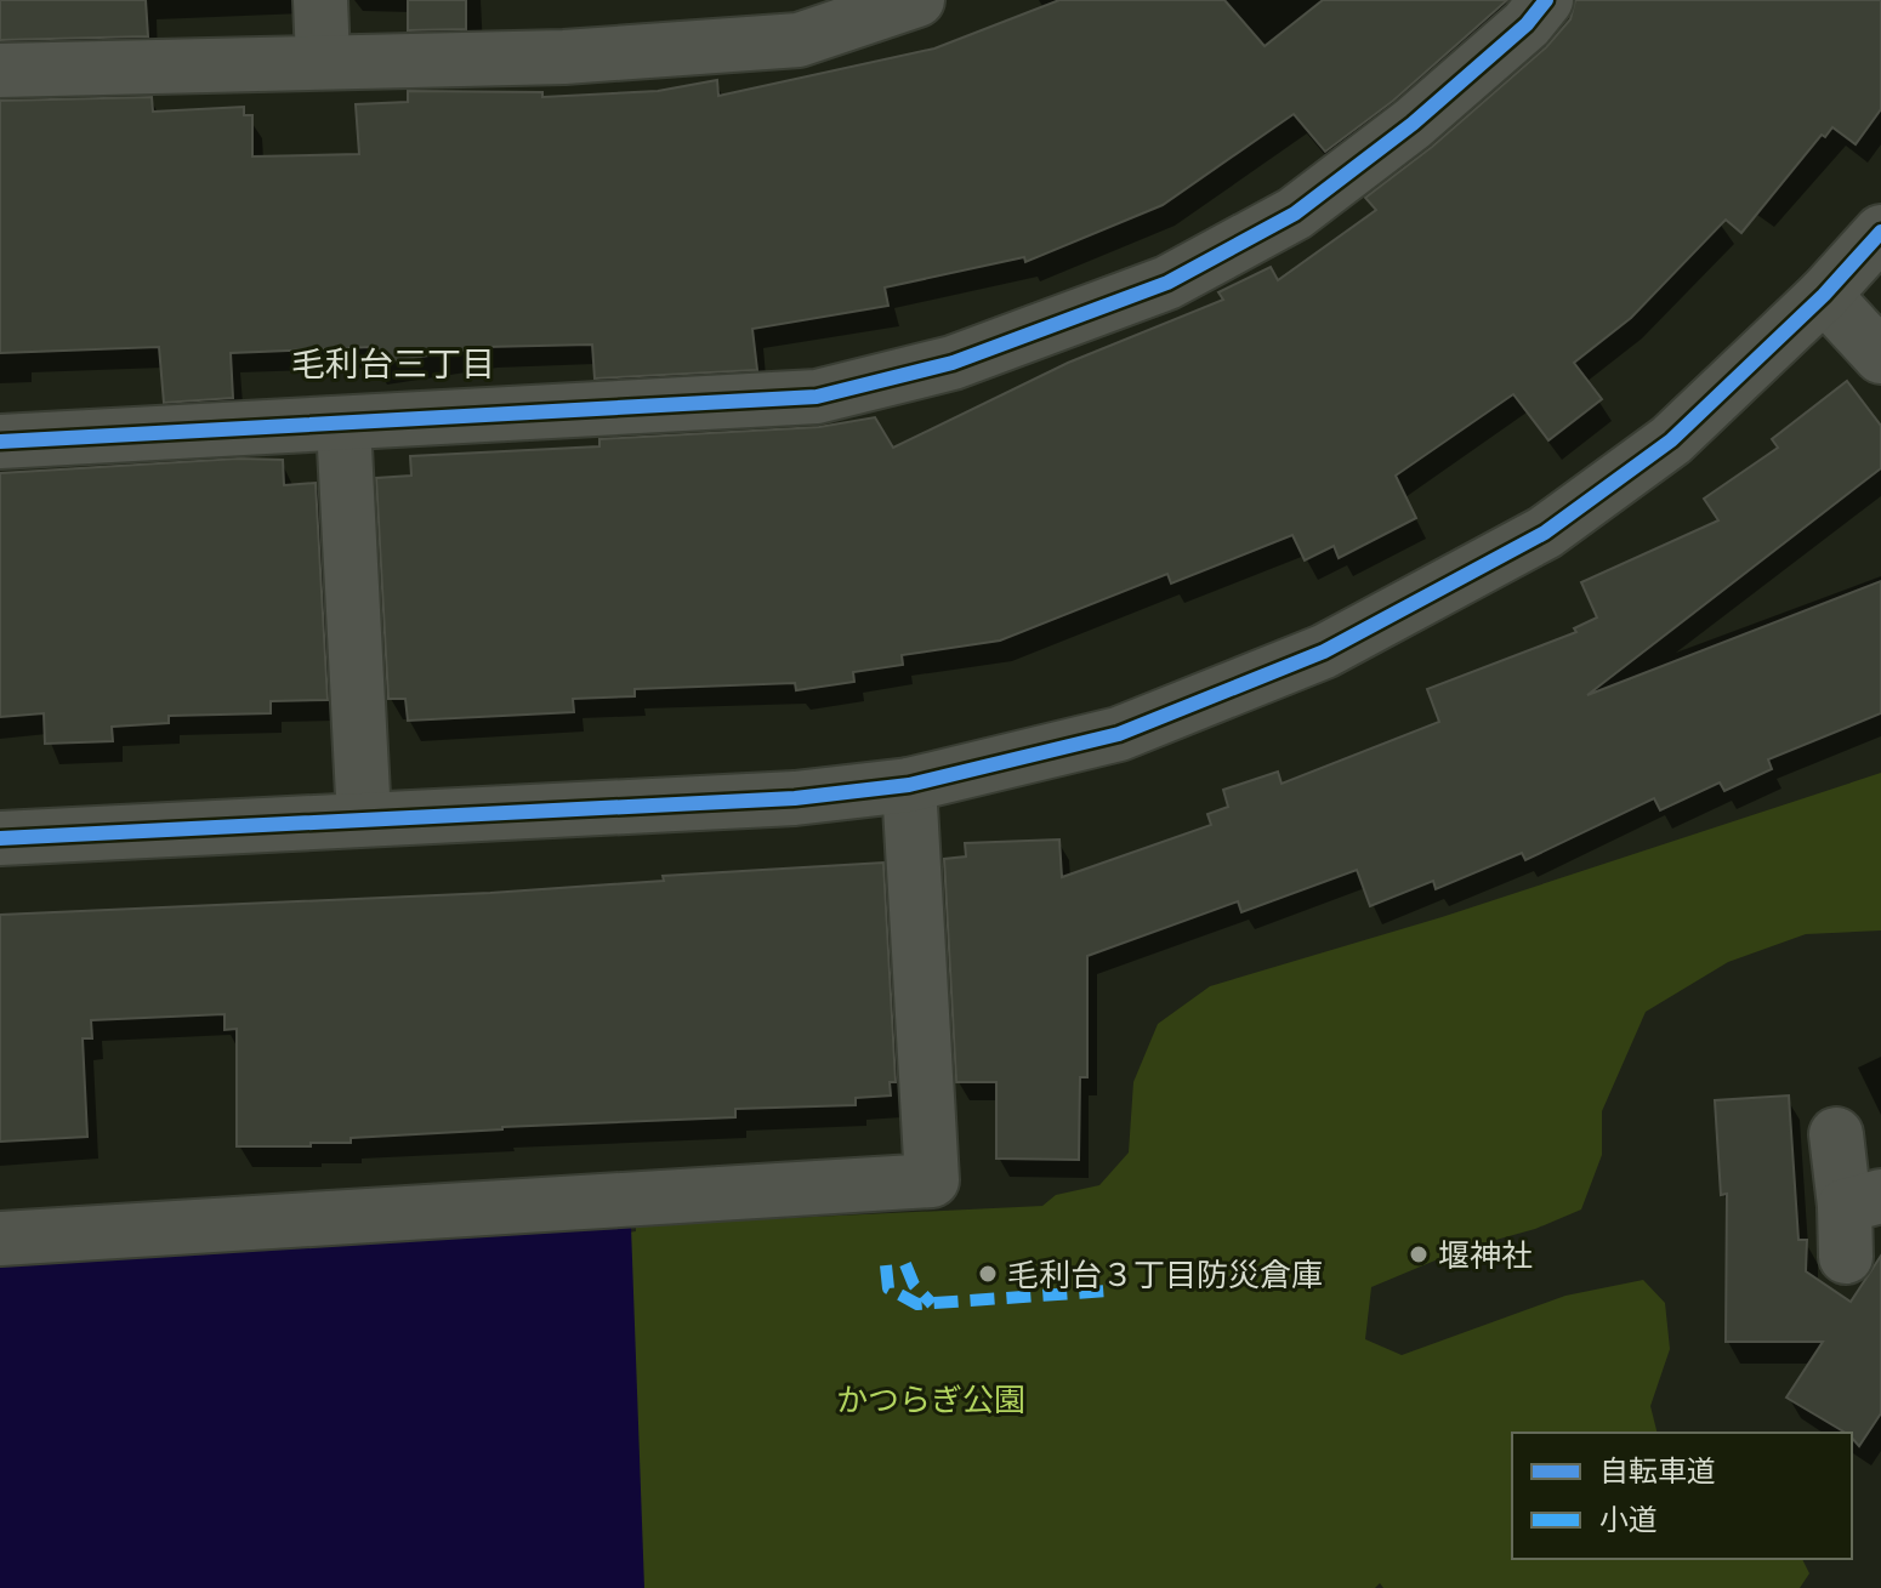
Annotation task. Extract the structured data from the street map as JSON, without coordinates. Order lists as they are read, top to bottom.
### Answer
{
  "districts": ["毛利台三丁目"],
  "parks": ["かつらぎ公園"],
  "places": ["堰神社", "毛利台３丁目防災倉庫"],
  "legend": ["自転車道", "小道"]
}
